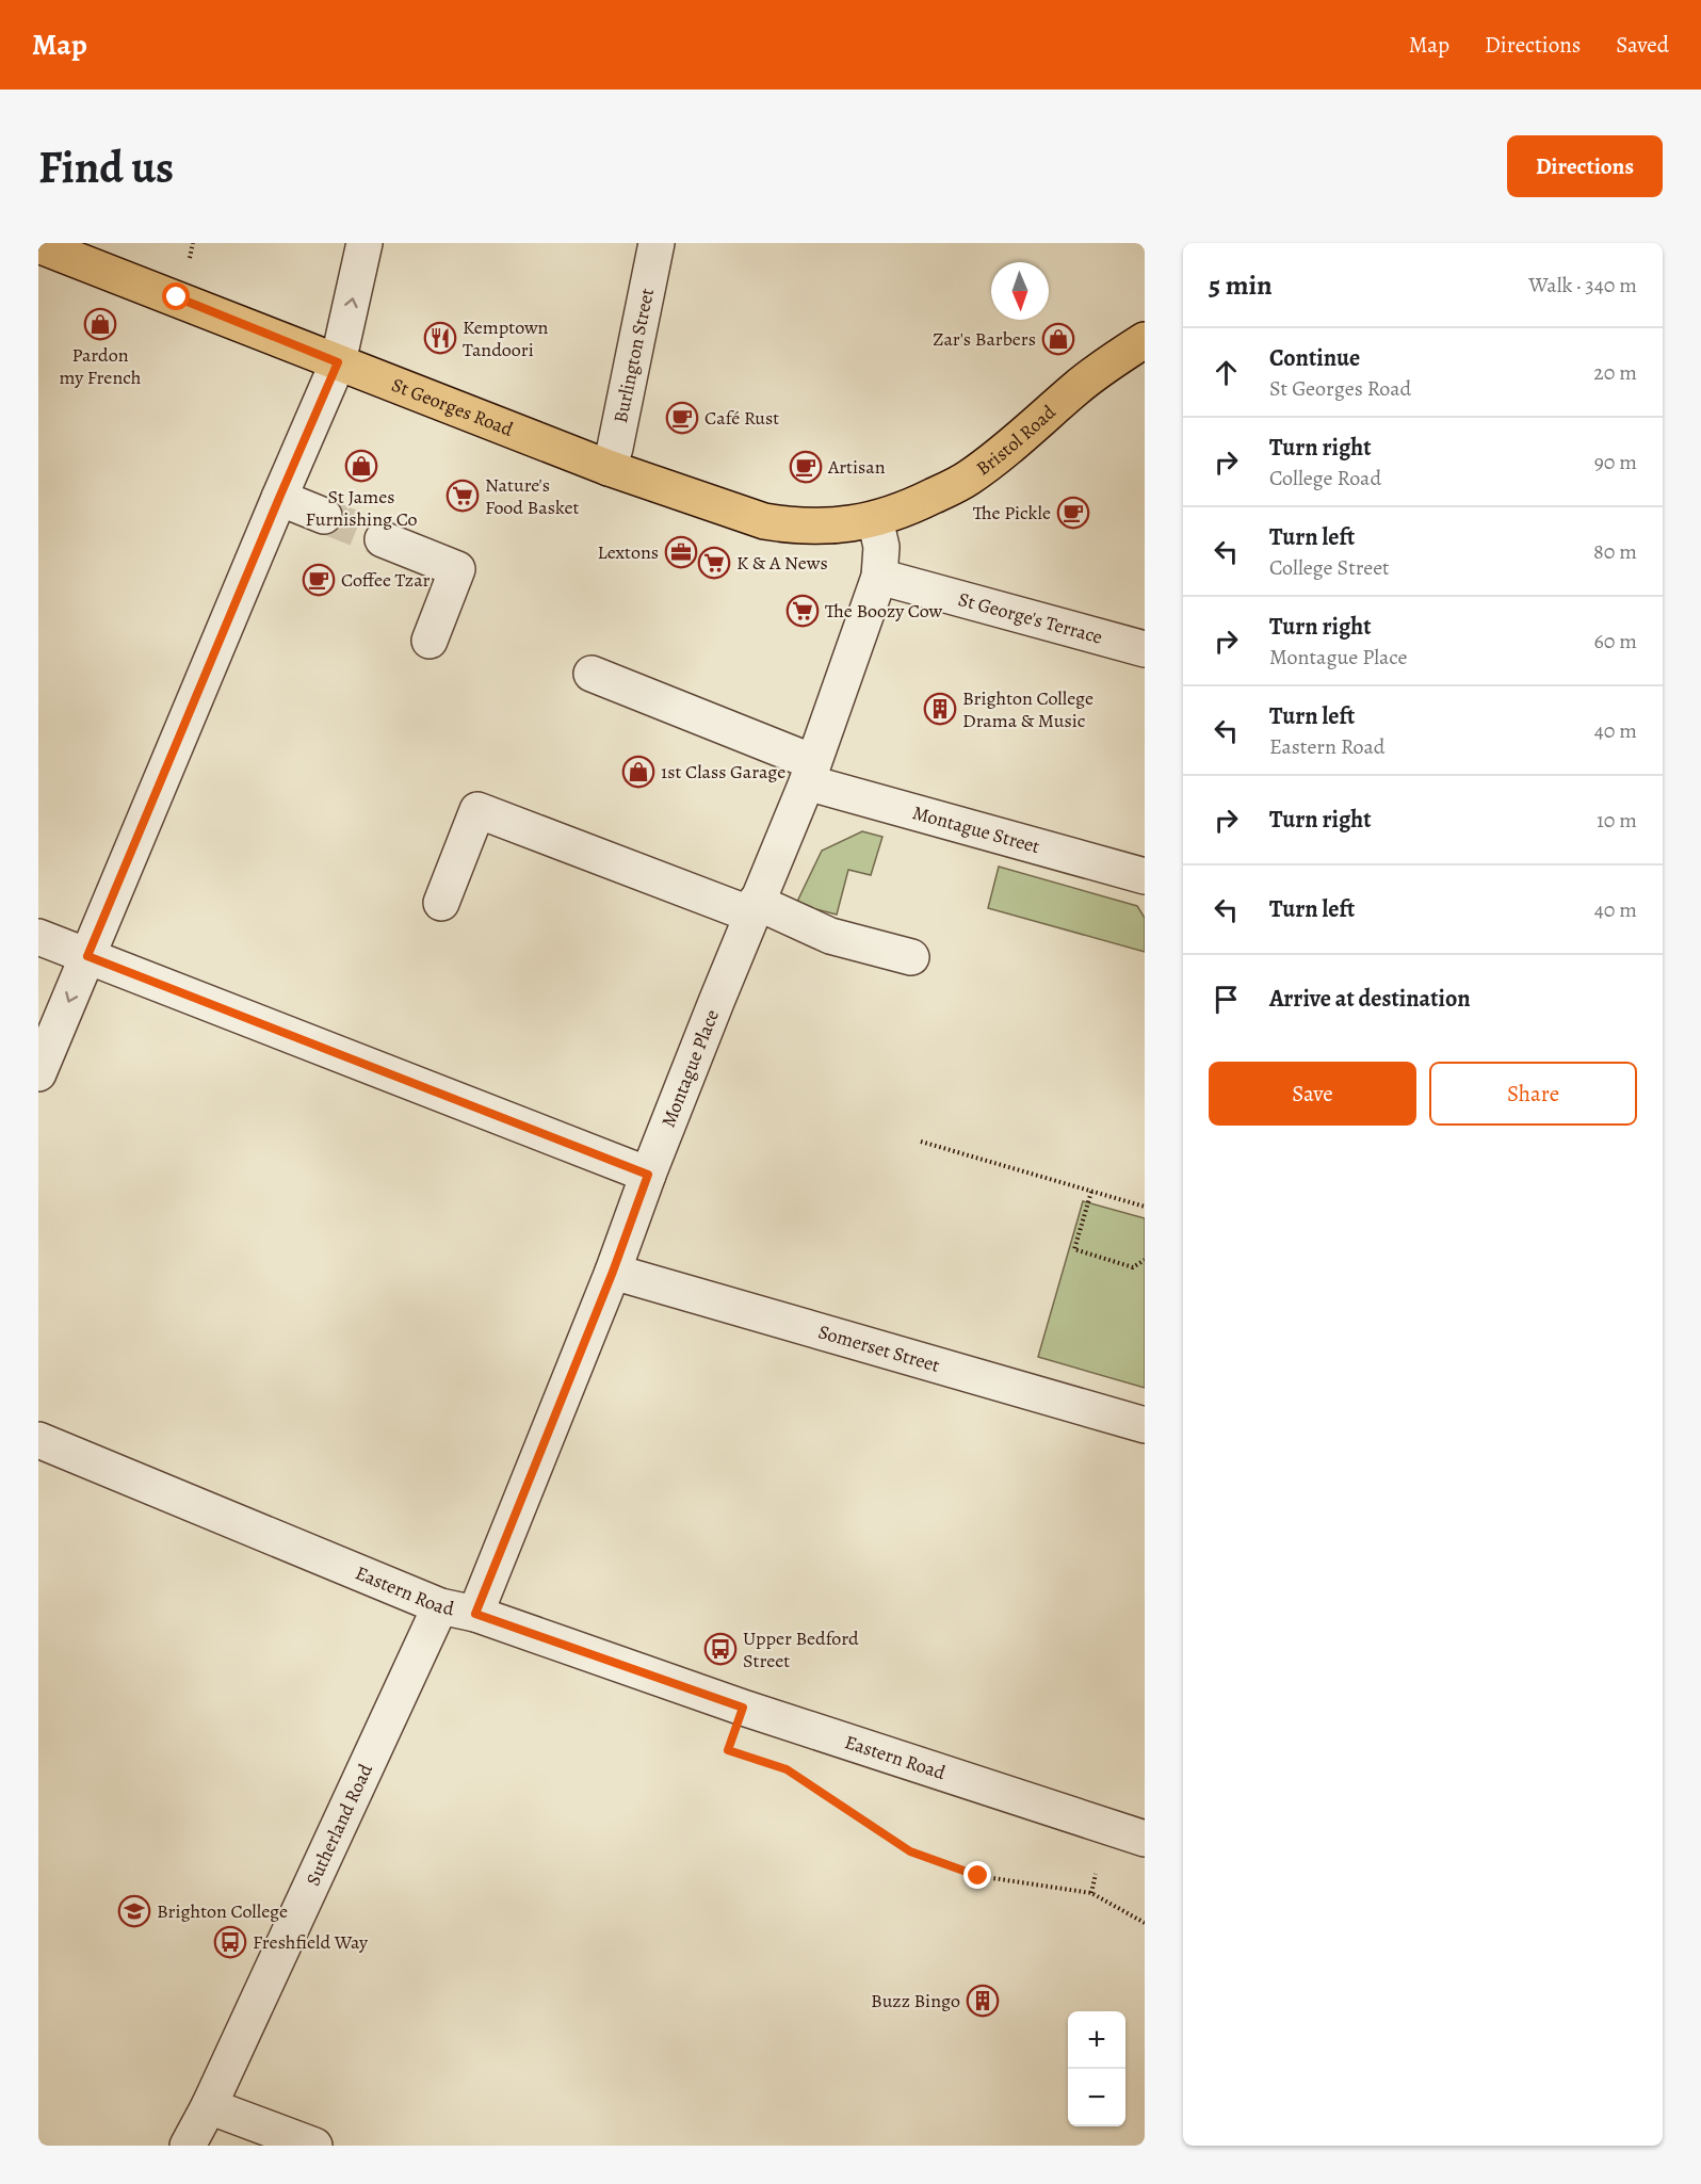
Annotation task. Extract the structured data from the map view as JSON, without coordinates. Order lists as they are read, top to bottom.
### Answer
{
  "streets": {
    "main road": ["St Georges Road", "Bristol Road"],
    "street": [
      "Burlington Street",
      "St George's Terrace",
      "Montague Street",
      "Montague Place",
      "Somerset Street",
      "Eastern Road",
      "Sutherland Road"
    ]
  },
  "crossings": [
    ["Burlington Street", "St Georges Road"],
    ["St Georges Road", "Bristol Road"],
    ["St Georges Road", "Montague Place"],
    ["Bristol Road", "Montague Place"],
    ["St George's Terrace", "Montague Place"],
    ["Montague Street", "Montague Place"],
    ["Montague Place", "Somerset Street"],
    ["Montague Place", "Eastern Road"],
    ["Eastern Road", "Sutherland Road"]
  ],
  "places": {
    "shop": [
      "Pardon my French",
      "Zar's Barbers",
      "St James Furnishing Co",
      "1st Class Garage"
    ],
    "restaurant": ["Kemptown Tandoori"],
    "cafe": [
      "Café Rust",
      "Artisan",
      "The Pickle",
      "Coffee Tzar"
    ],
    "supermarket": ["Nature's Food Basket", "K & A News", "The Boozy Cow"],
    "office": ["Lextons"],
    "building": ["Brighton College Drama & Music", "Buzz Bingo"],
    "bus stop": ["Upper Bedford Street", "Freshfield Way"],
    "school or university": ["Brighton College"]
  },
  "north": "bottom",
  "page": {
    "header": "Map",
    "nav": ["Map", "Directions", "Saved"],
    "buttons": [
      "Directions",
      ["Save", "Share"]
    ],
    "title": "Find us",
    "heading": ["5 min", "Walk · 340 m"],
    "list": [
      ["Continue", "St Georges Road", "20 m"],
      ["Turn right", "College Road", "90 m"],
      ["Turn left", "College Street", "80 m"],
      ["Turn right", "Montague Place", "60 m"],
      ["Turn left", "Eastern Road", "40 m"],
      ["Turn right", "10 m"],
      ["Turn left", "40 m"],
      "Arrive at destination"
    ],
    "map_buttons": ["+", "−"]
  }
}
